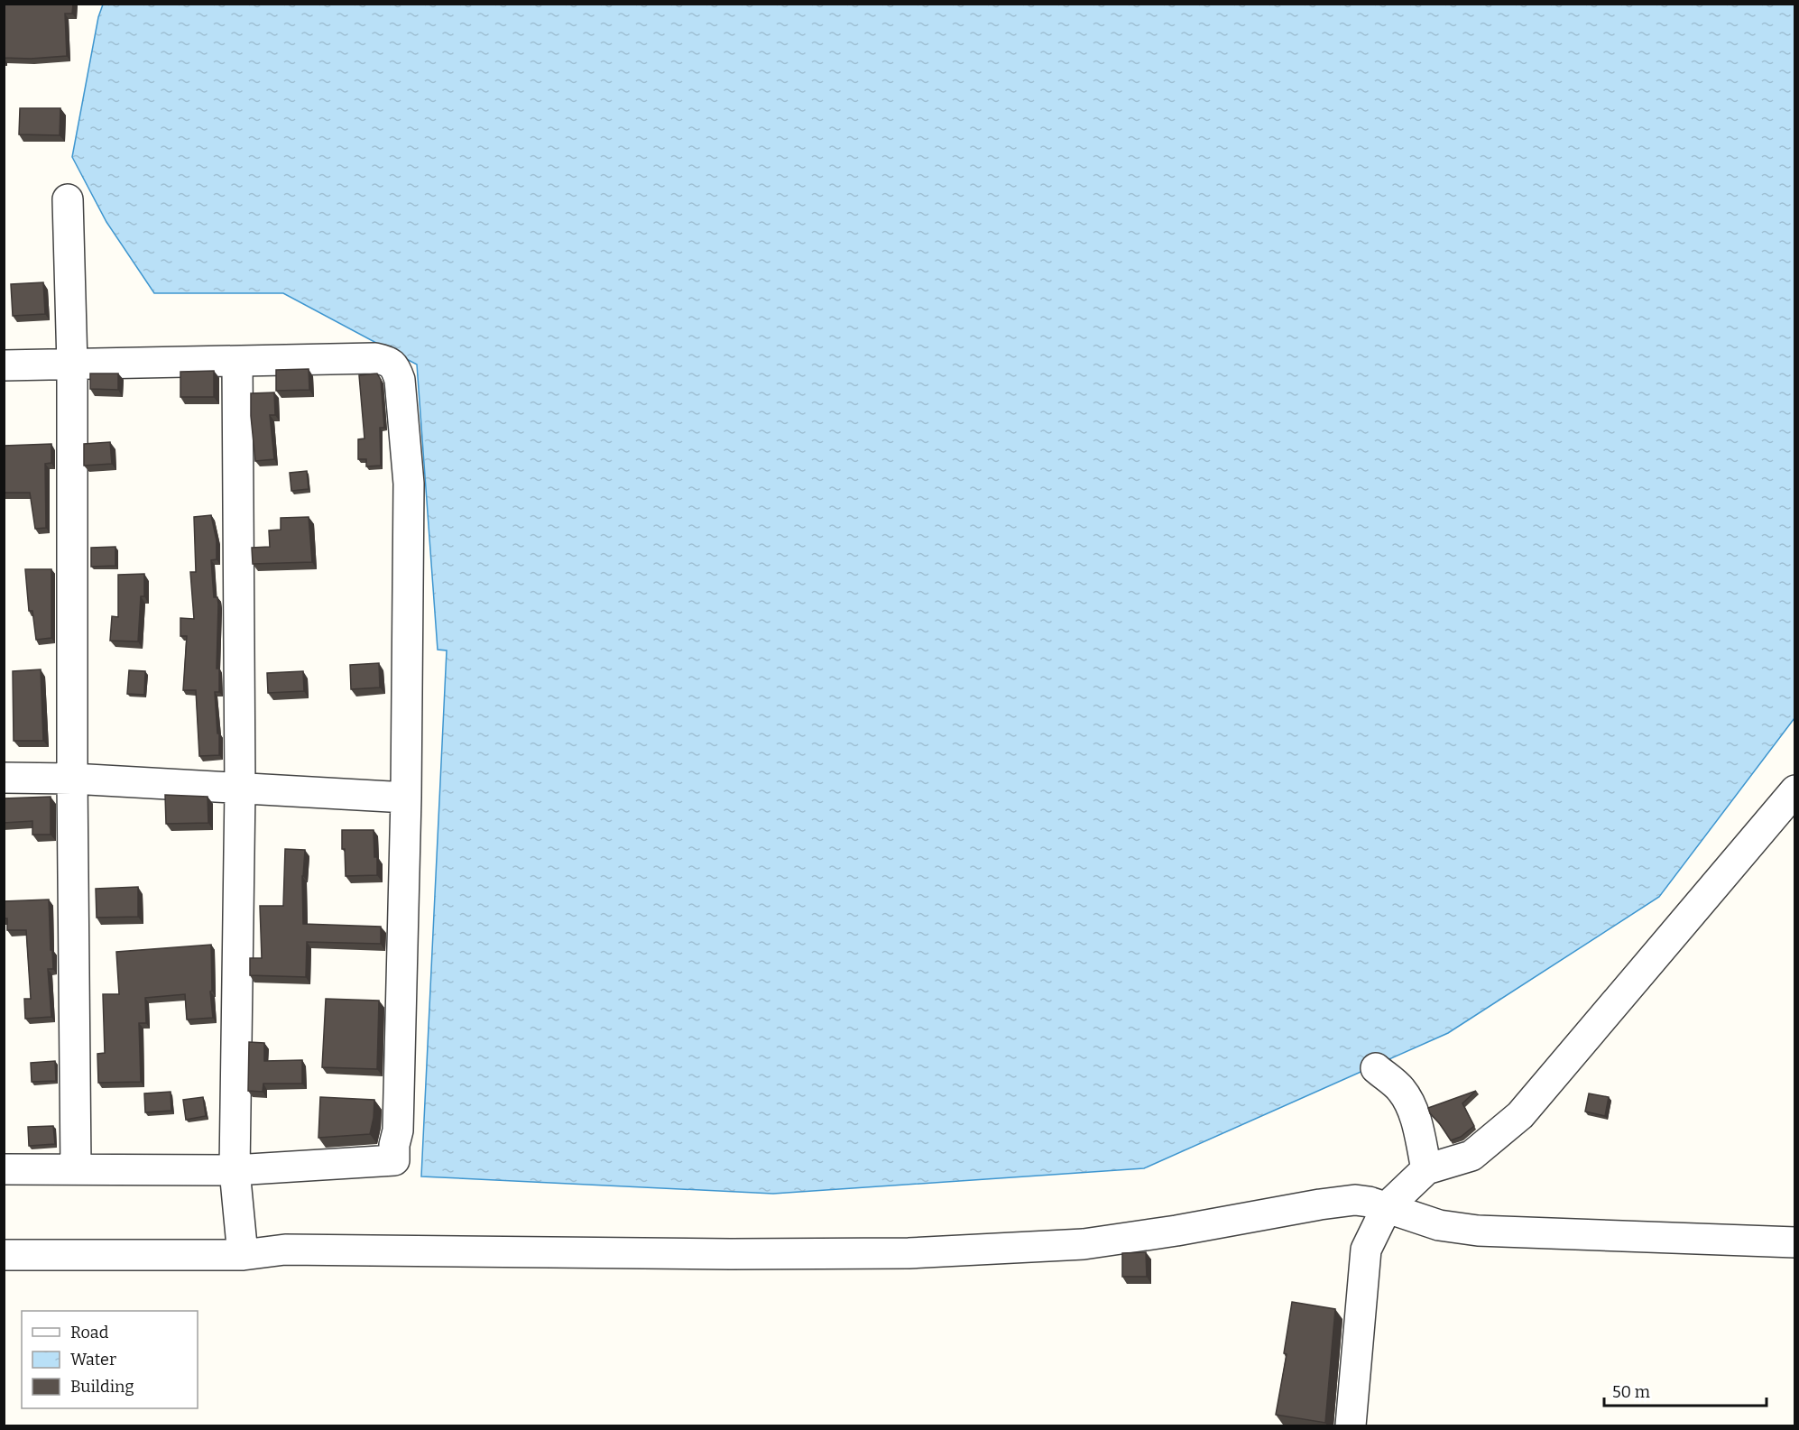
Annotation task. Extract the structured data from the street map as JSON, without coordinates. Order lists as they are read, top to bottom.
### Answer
{
  "legend": ["Road", "Water", "Building"],
  "scale_bar": "50 m"
}
